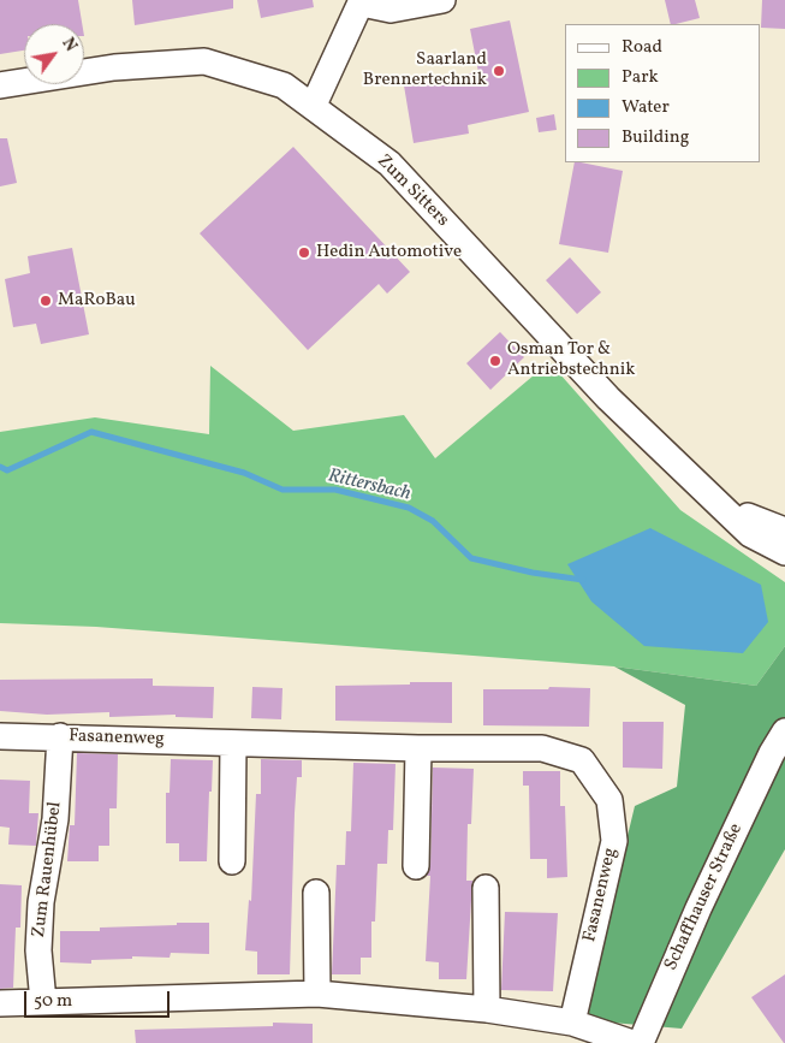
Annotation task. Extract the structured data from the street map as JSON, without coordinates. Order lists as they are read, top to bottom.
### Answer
{
  "streets": {
    "street": [
      "Zum Sitters",
      "Fasanenweg",
      "Zum Rauenhübel",
      "Schaffhauser Straße"
    ]
  },
  "crossings": [
    ["Fasanenweg", "Zum Rauenhübel"]
  ],
  "water": ["Rittersbach"],
  "places": [
    "Saarland Brennertechnik",
    "Hedin Automotive",
    "MaRoBau",
    "Osman Tor & Antriebstechnik"
  ],
  "legend": [
    "Road",
    "Park",
    "Water",
    "Building"
  ],
  "scale_bar": "50 m",
  "north": "top right"
}
